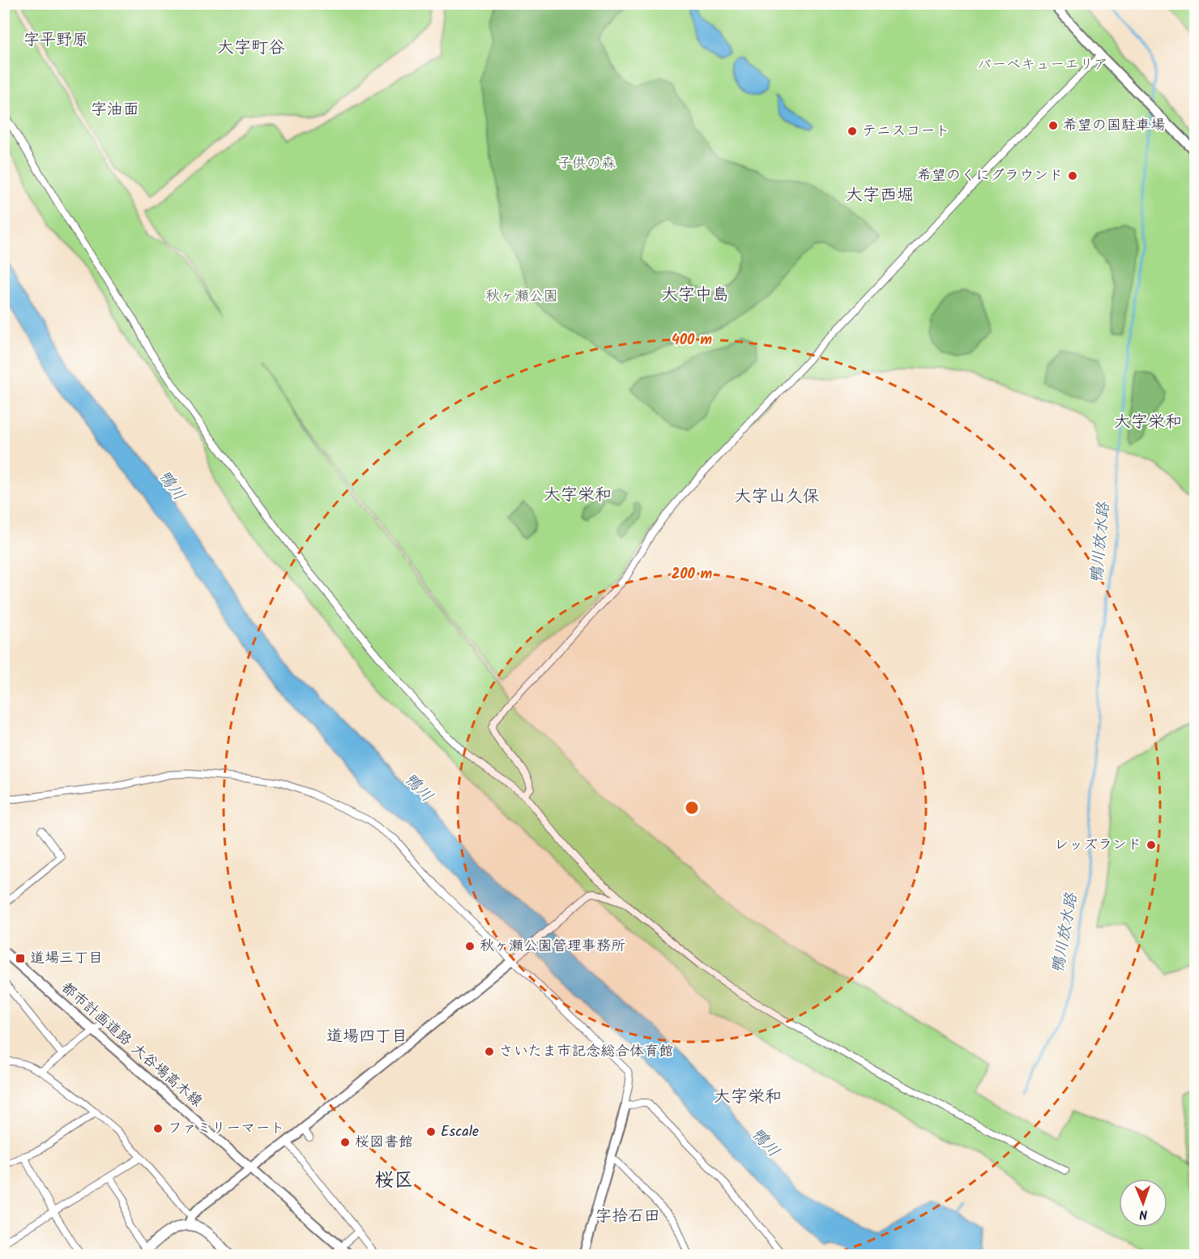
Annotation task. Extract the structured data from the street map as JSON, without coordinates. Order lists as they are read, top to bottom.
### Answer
{
  "streets": {
    "street": ["都市計画道路 大谷場高木線"]
  },
  "districts": [
    "字平野原",
    "大字町谷",
    "字油面",
    "大字西堀",
    "大字中島",
    "大字栄和",
    "大字栄和",
    "大字山久保",
    "道場四丁目",
    "大字栄和",
    "桜区",
    "字拾石田"
  ],
  "water": ["鴨川", "鴨川放水路"],
  "parks": ["バーベキューエリア", "子供の森", "秋ヶ瀬公園"],
  "places": {
    "other": [
      "希望の国駐車場",
      "テニスコート",
      "希望のくにグラウンド",
      "レッズランド",
      "秋ヶ瀬公園管理事務所",
      "さいたま市記念総合体育館",
      "ファミリーマート",
      "Escale",
      "桜図書館"
    ],
    "transit": ["道場三丁目"]
  },
  "north": "bottom",
  "rings": ["400 m", "200 m"]
}
